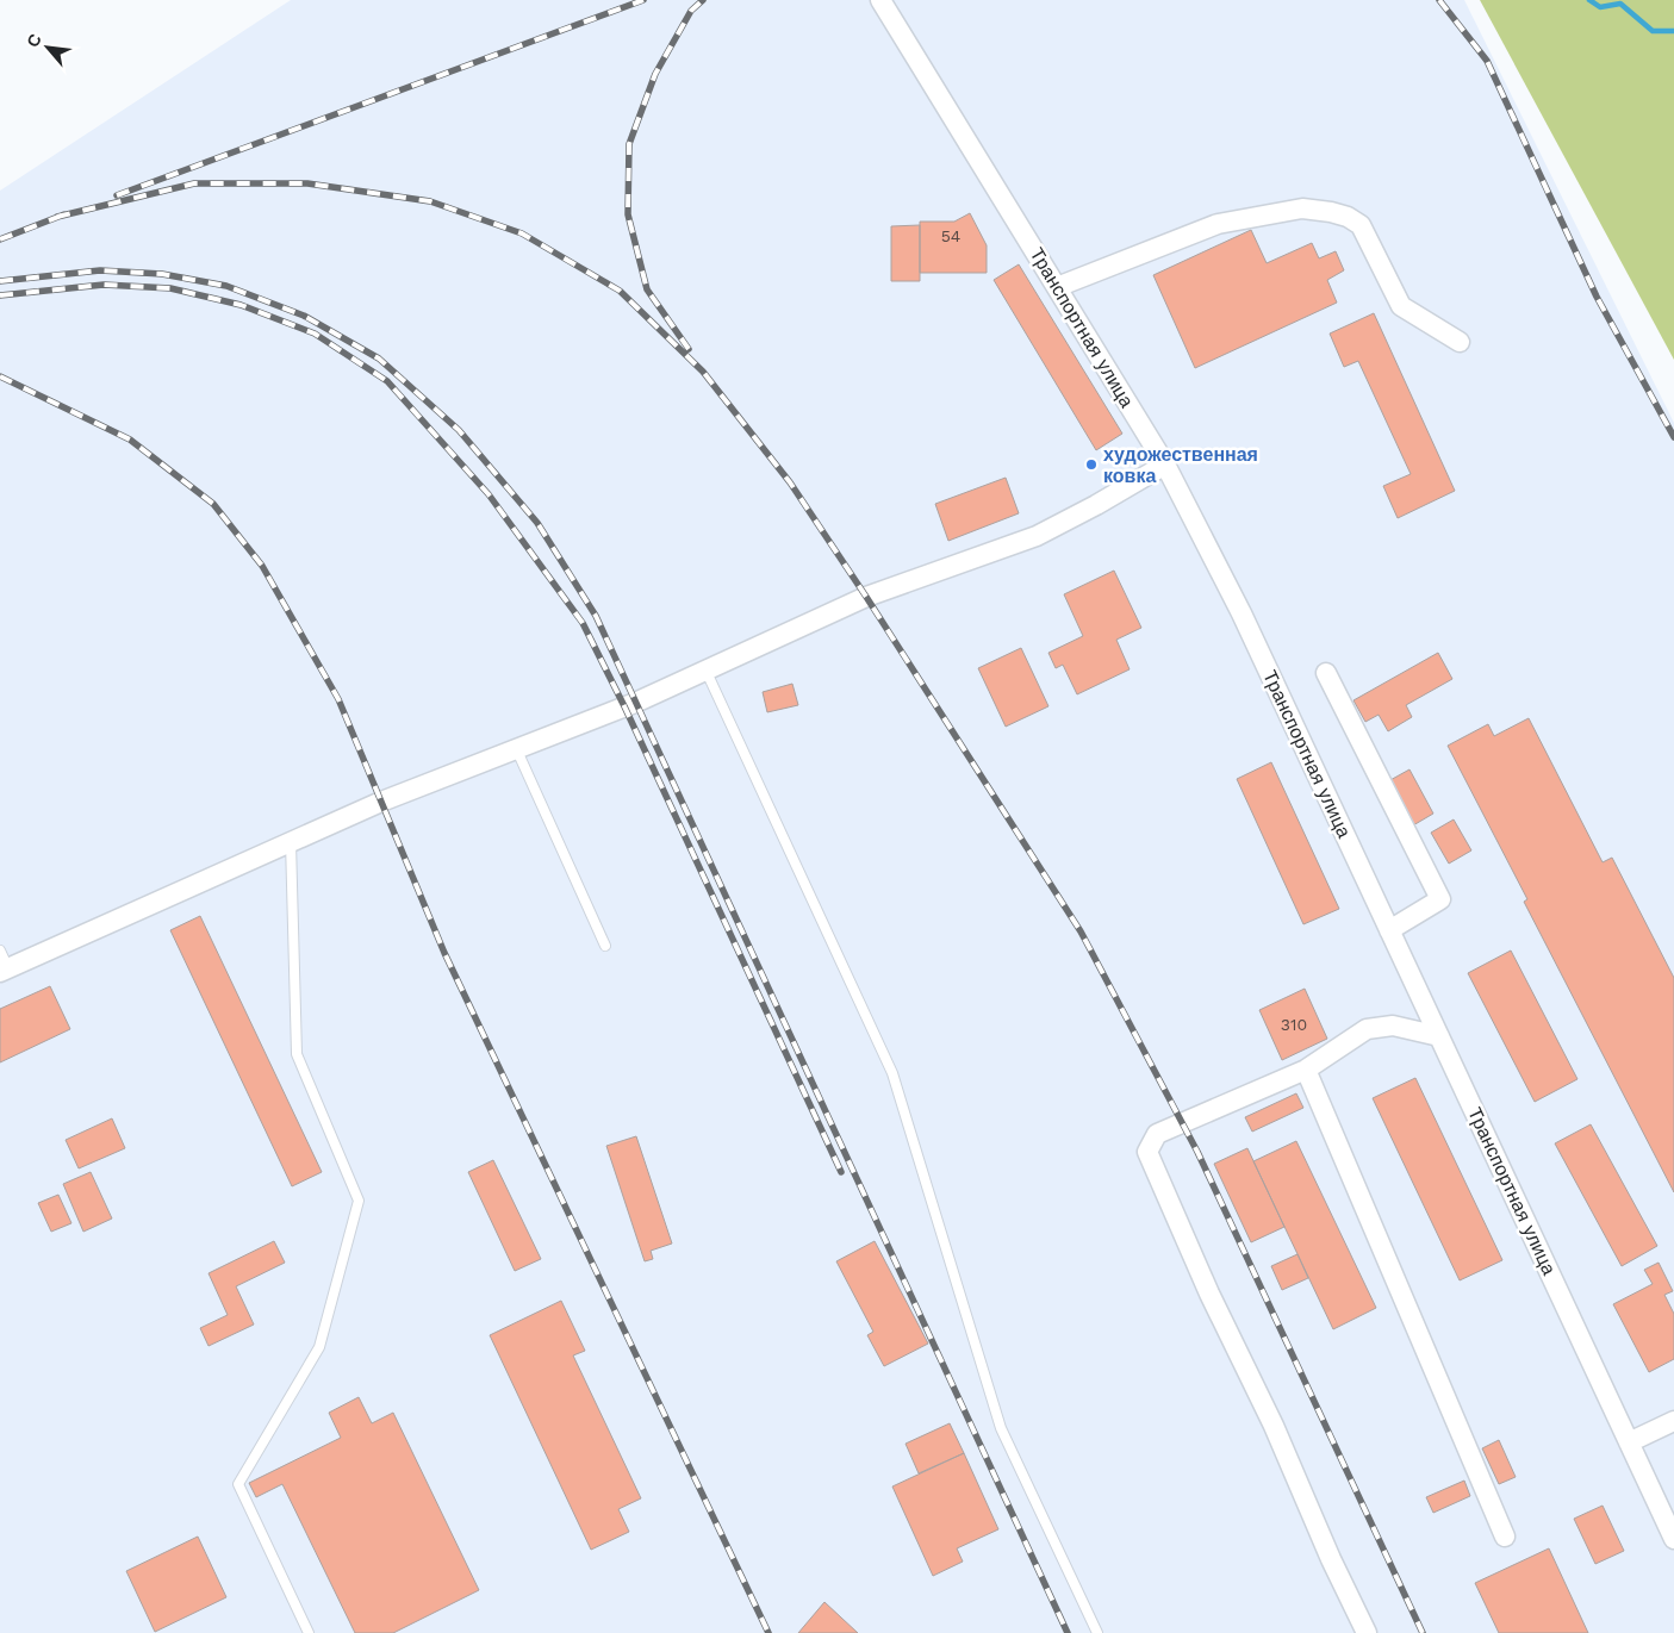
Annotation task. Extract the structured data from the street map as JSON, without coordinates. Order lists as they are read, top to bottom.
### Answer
{
  "streets": {
    "street": ["Транспортная улица"]
  },
  "places": ["художественная ковка"],
  "house_numbers": ["54", "310"],
  "north": "top left"
}
